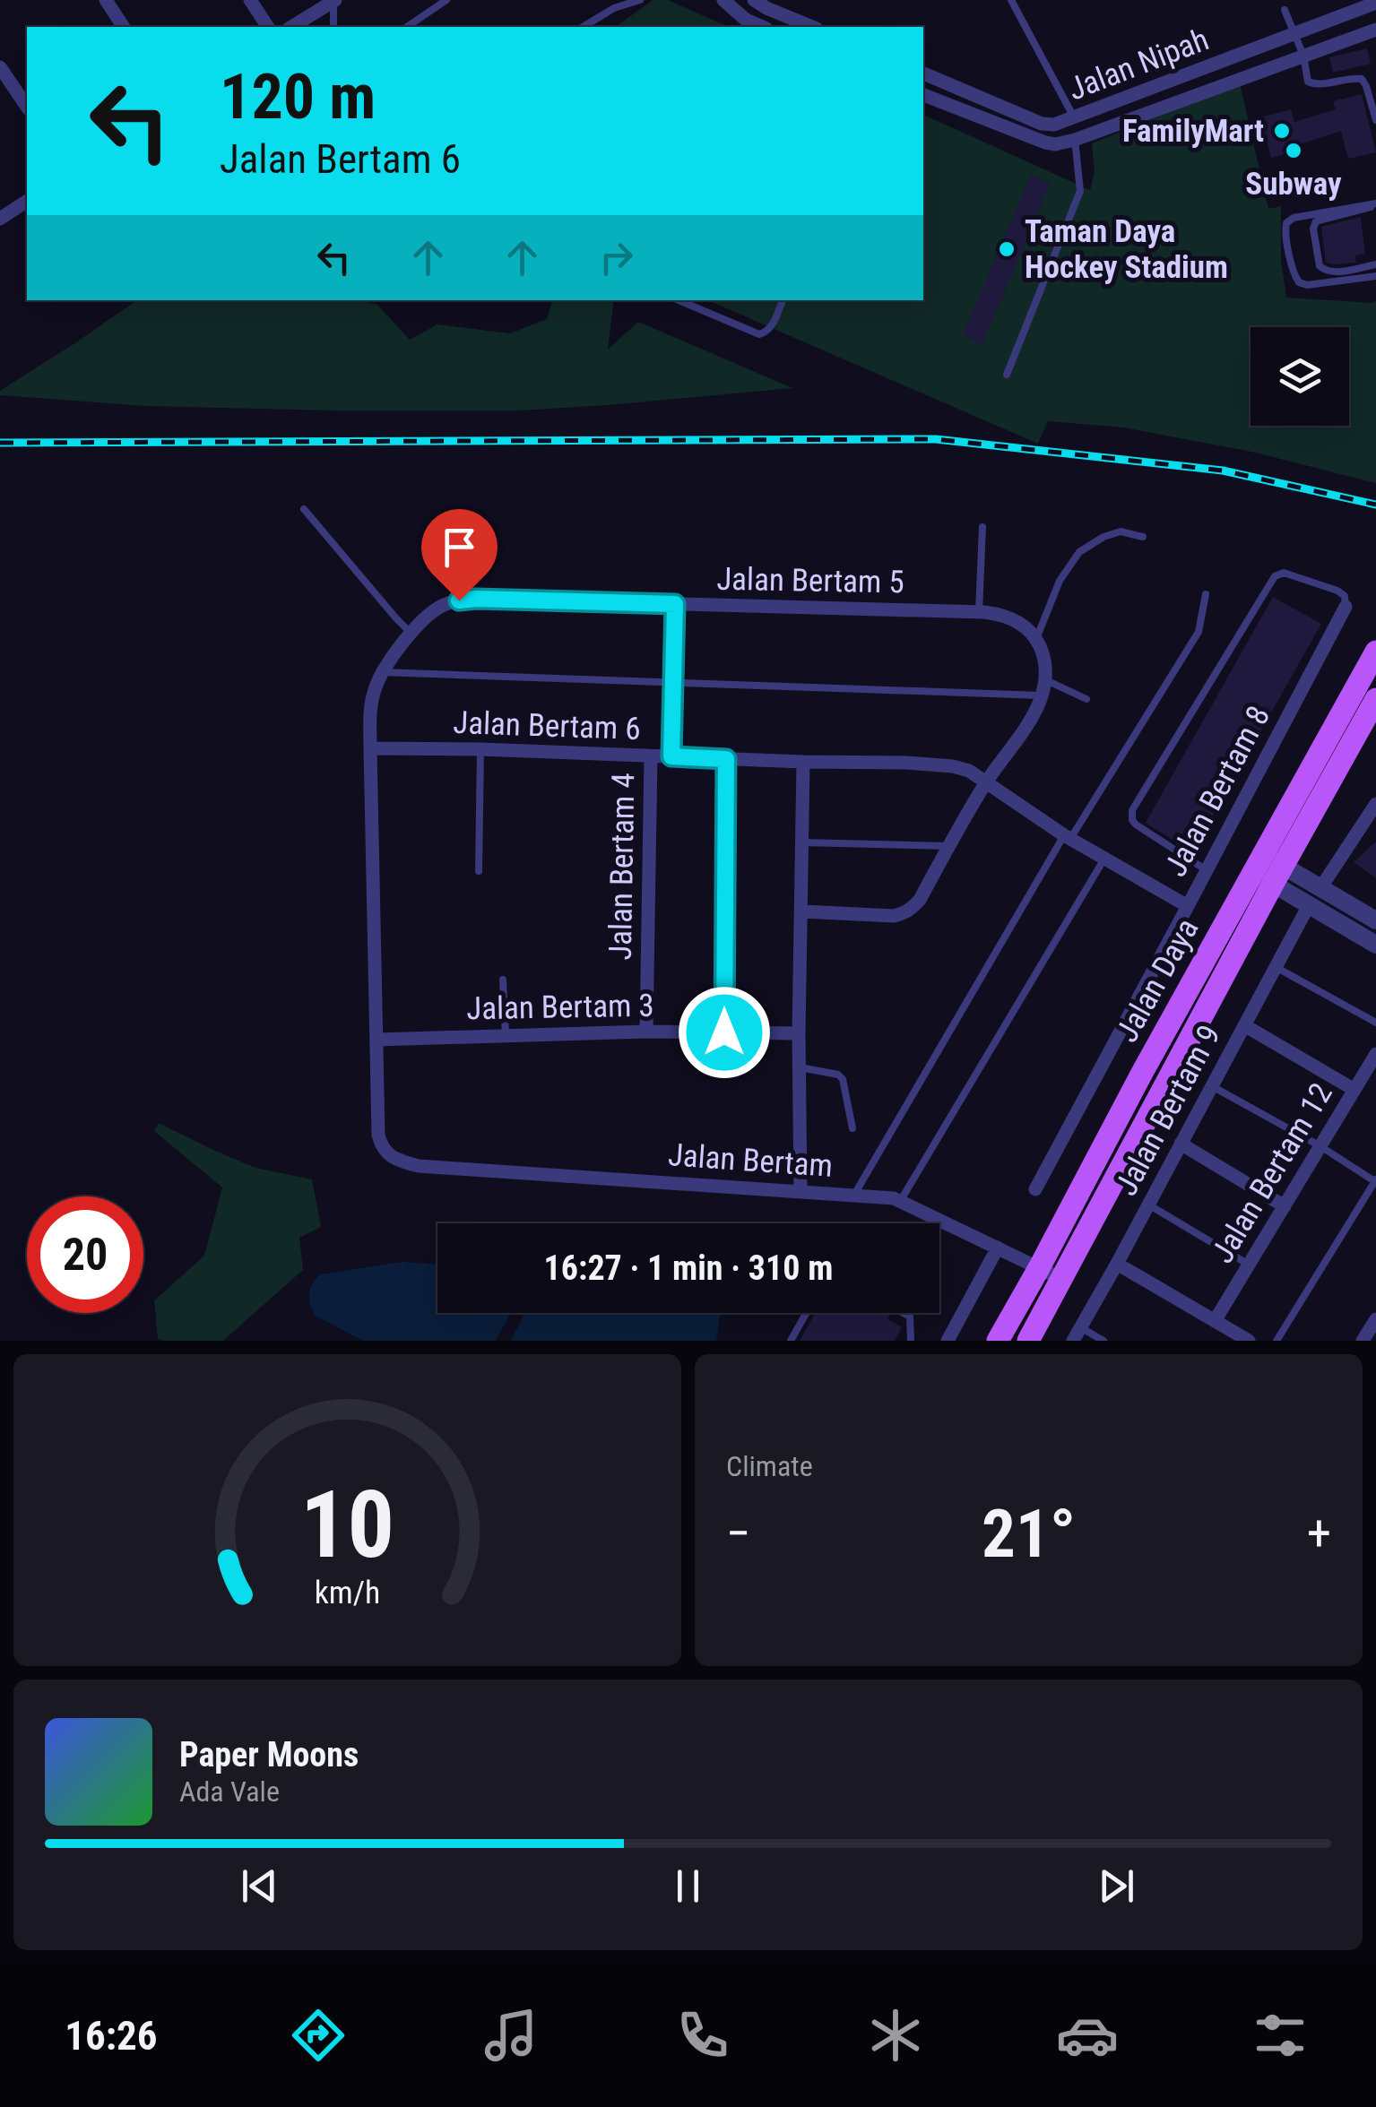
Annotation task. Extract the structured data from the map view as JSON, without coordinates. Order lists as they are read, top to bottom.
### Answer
{
  "streets": {
    "main road": ["Jalan Daya"],
    "street": [
      "Jalan Nipah",
      "Jalan Bertam 5",
      "Jalan Bertam 6",
      "Jalan Bertam 8",
      "Jalan Bertam 4",
      "Jalan Bertam 3",
      "Jalan Bertam 9",
      "Jalan Bertam",
      "Jalan Bertam 12"
    ]
  },
  "crossings": [
    ["Jalan Bertam 5", "Jalan Bertam 6"],
    ["Jalan Bertam 5", "Jalan Bertam 3"],
    ["Jalan Bertam 5", "Jalan Bertam"],
    ["Jalan Bertam 6", "Jalan Bertam 8"],
    ["Jalan Bertam 6", "Jalan Bertam 4"],
    ["Jalan Bertam 4", "Jalan Bertam 3"],
    ["Jalan Daya", "Jalan Bertam"]
  ],
  "places": ["FamilyMart", "Subway", "Taman Daya Hockey Stadium"],
  "page": {
    "turn": ["120 m", "Jalan Bertam 6"],
    "limit": "20",
    "trip": "16:27 · 1 min · 310 m",
    "tile": "Climate",
    "heat": ["−", "21°", "+"],
    "song": ["Paper Moons", "Ada Vale"],
    "tabs": "16:26",
    "gauge": ["10", "km/h"]
  }
}
